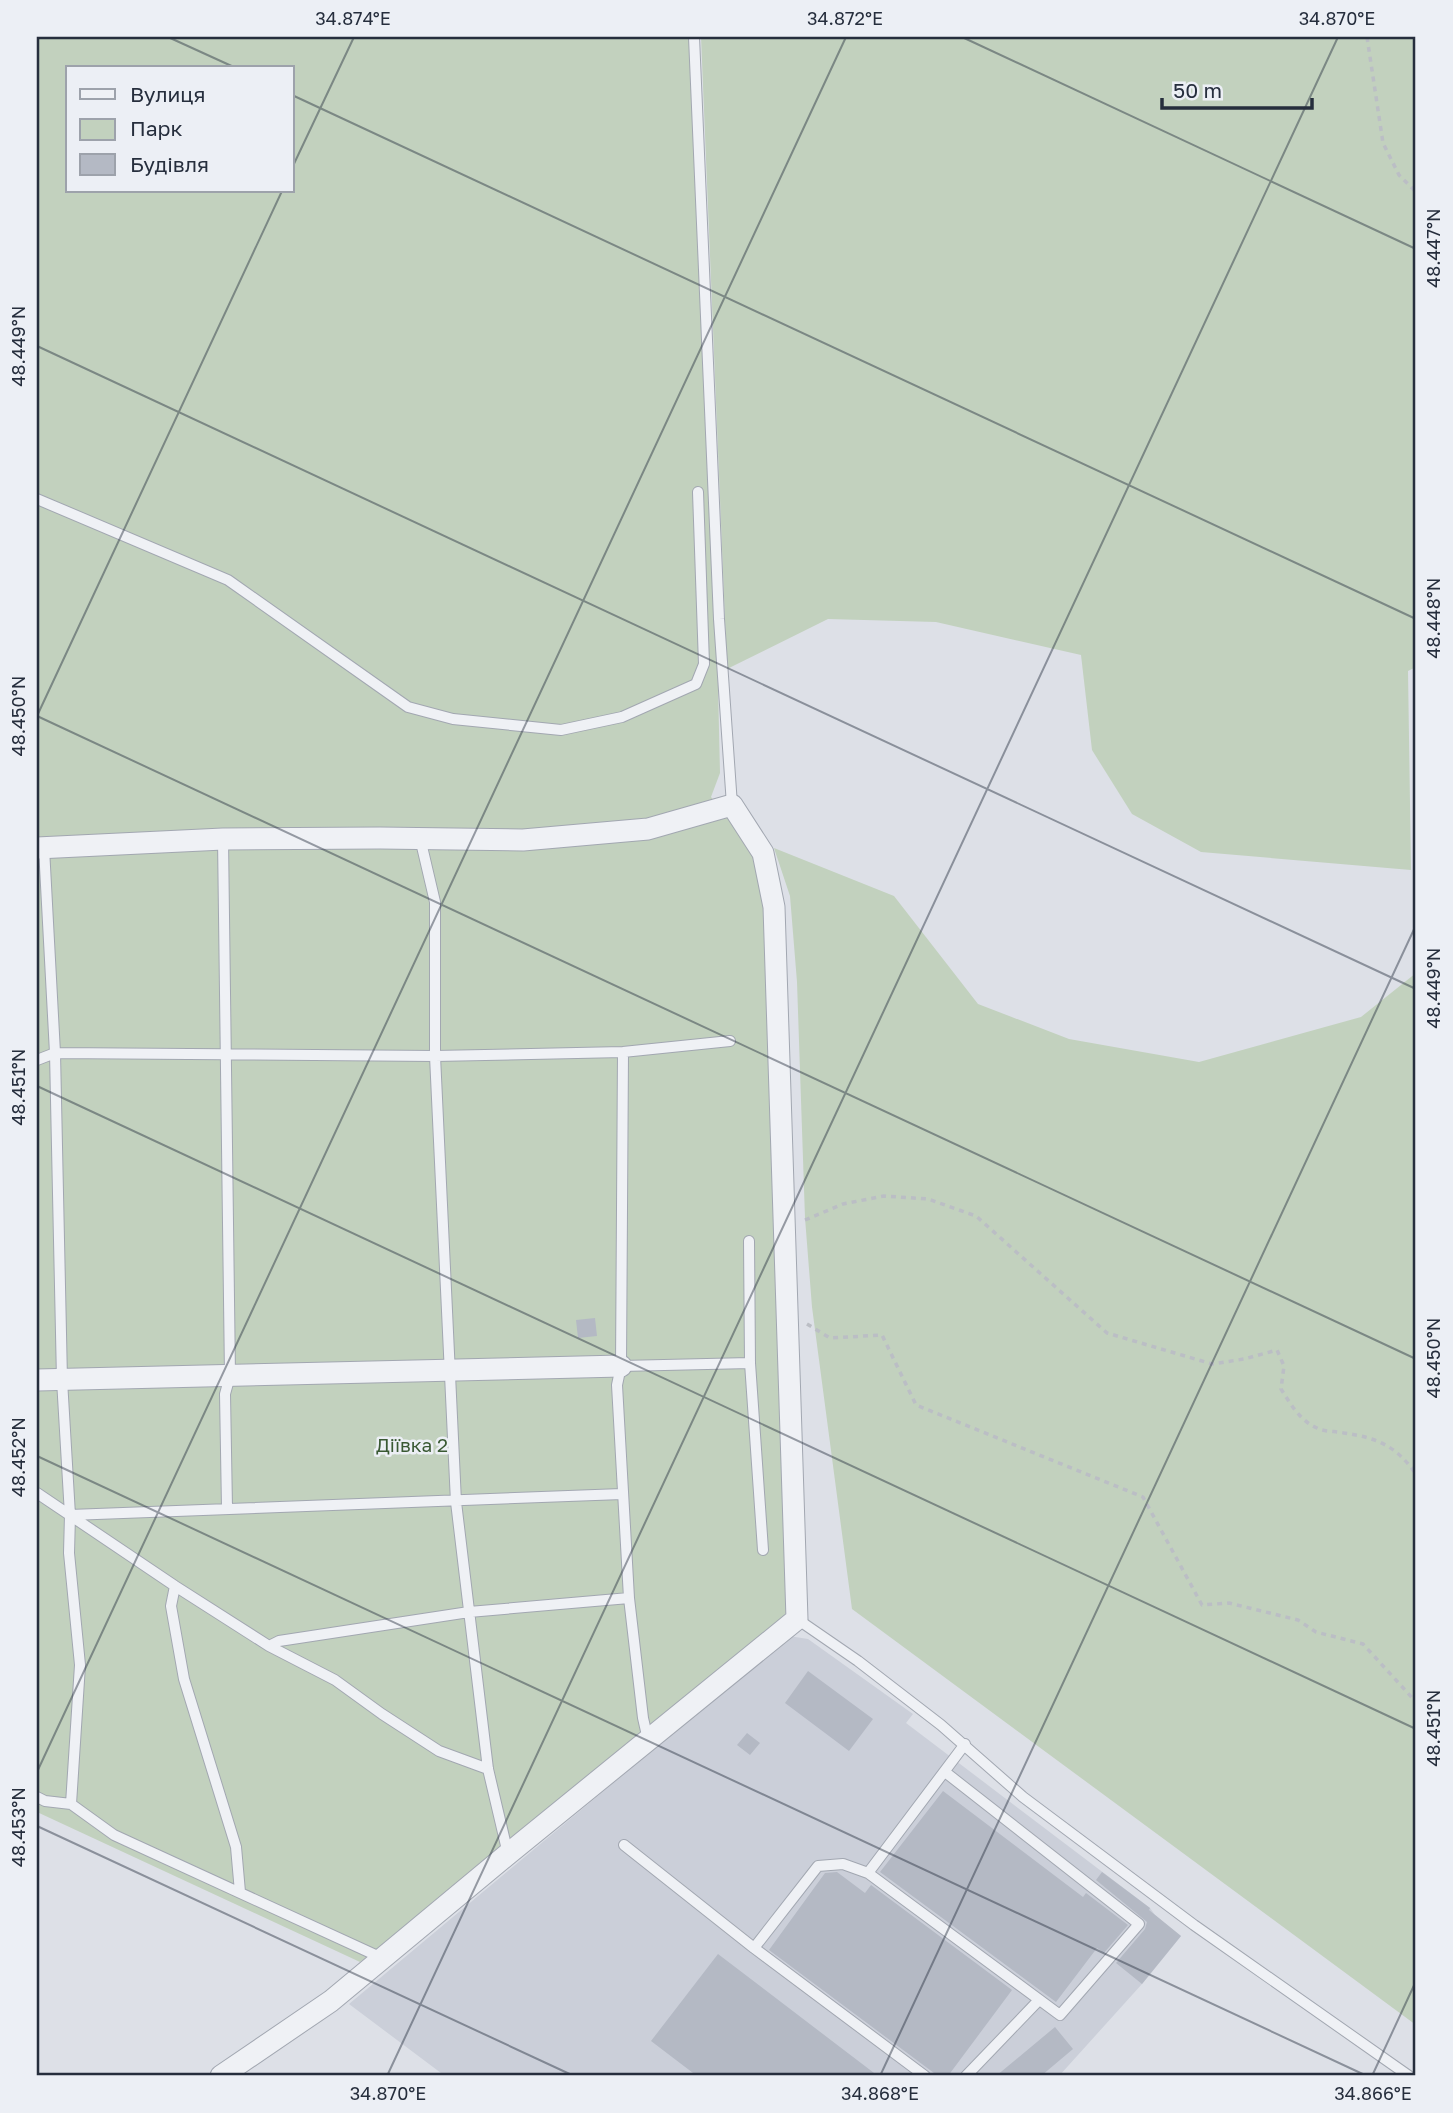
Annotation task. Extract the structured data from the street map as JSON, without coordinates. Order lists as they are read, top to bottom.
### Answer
{
  "parks": ["Діївка 2"],
  "legend": ["Вулиця", "Парк", "Будівля"],
  "scale_bar": "50 m",
  "coordinates": [
    "34.874°E",
    "34.872°E",
    "34.870°E",
    "48.447°N",
    "48.449°N",
    "48.448°N",
    "48.450°N",
    "48.451°N",
    "48.452°N",
    "48.453°N",
    "34.868°E",
    "34.866°E"
  ]
}
